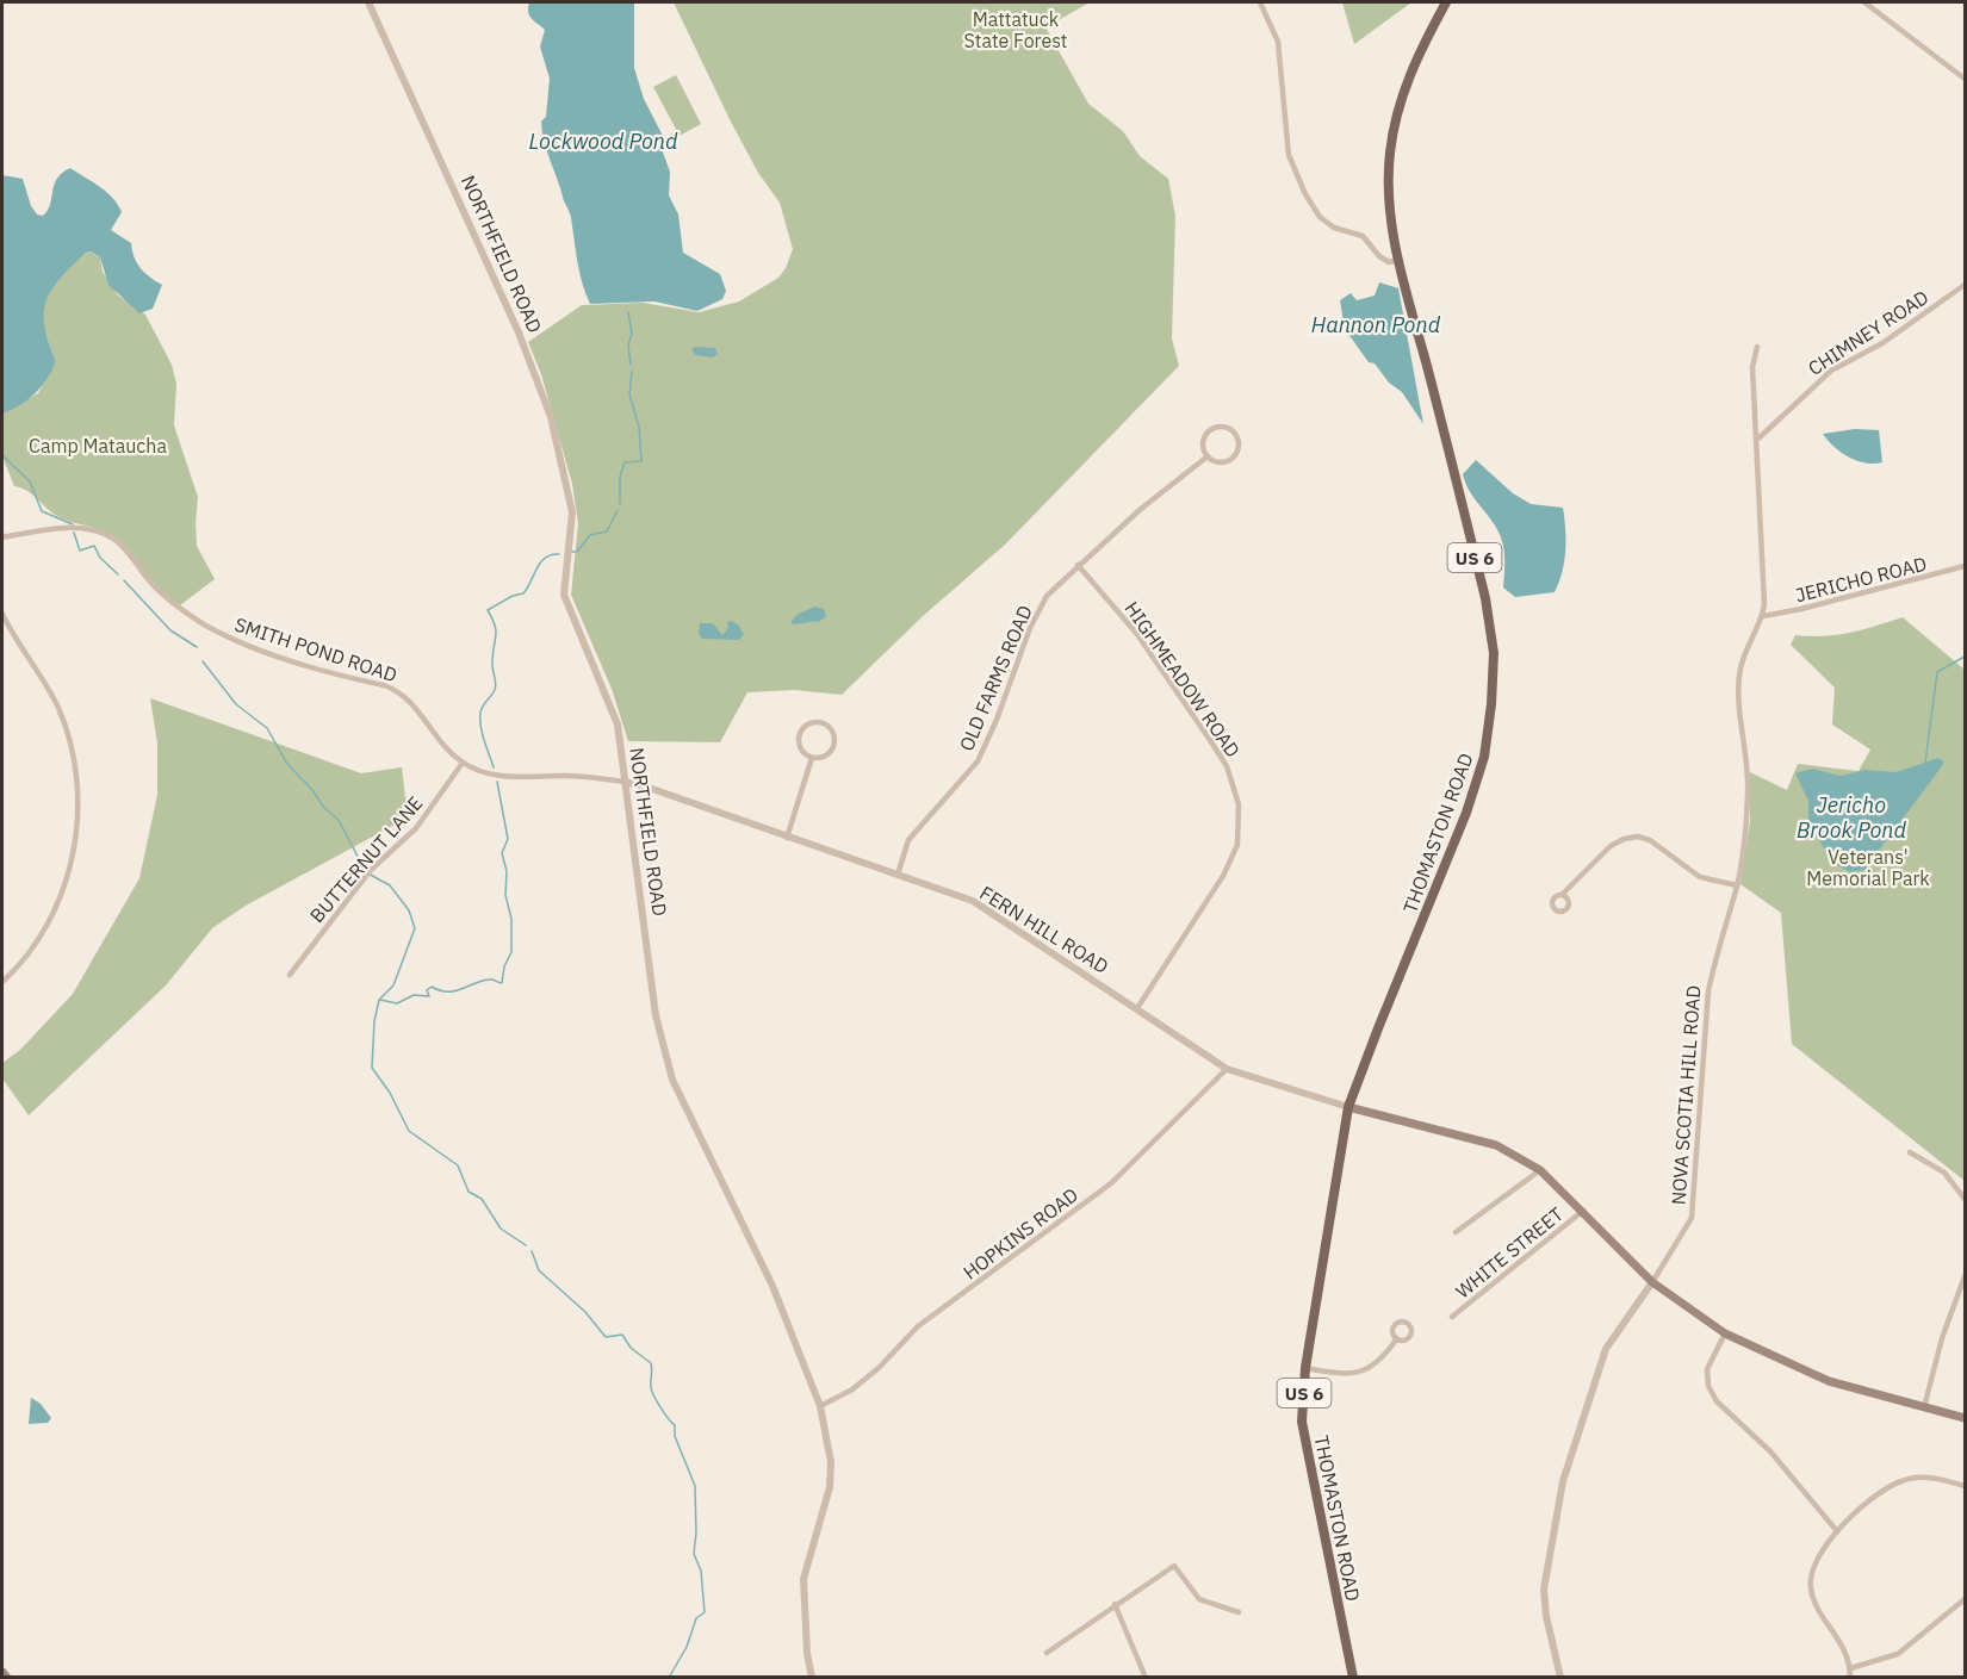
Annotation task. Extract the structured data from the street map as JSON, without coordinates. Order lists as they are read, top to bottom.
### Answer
{
  "streets": {
    "main road": ["US 6", "THOMASTON ROAD"],
    "street": [
      "NORTHFIELD ROAD",
      "CHIMNEY ROAD",
      "JERICHO ROAD",
      "SMITH POND ROAD",
      "OLD FARMS ROAD",
      "HIGHMEADOW ROAD",
      "BUTTERNUT LANE",
      "FERN HILL ROAD",
      "NOVA SCOTIA HILL ROAD",
      "HOPKINS ROAD",
      "WHITE STREET"
    ]
  },
  "crossings": [
    ["NORTHFIELD ROAD", "SMITH POND ROAD"],
    ["NORTHFIELD ROAD", "FERN HILL ROAD"],
    ["NORTHFIELD ROAD", "HOPKINS ROAD"],
    ["JERICHO ROAD", "NOVA SCOTIA HILL ROAD"],
    ["SMITH POND ROAD", "BUTTERNUT LANE"],
    ["SMITH POND ROAD", "FERN HILL ROAD"],
    ["OLD FARMS ROAD", "HIGHMEADOW ROAD"],
    ["OLD FARMS ROAD", "FERN HILL ROAD"],
    ["HIGHMEADOW ROAD", "FERN HILL ROAD"],
    ["THOMASTON ROAD", "FERN HILL ROAD"],
    ["FERN HILL ROAD", "HOPKINS ROAD"]
  ],
  "water": ["Lockwood Pond", "Hannon Pond", "Jericho Brook Pond"],
  "parks": ["Mattatuck State Forest", "Camp Mataucha", "Veterans' Memorial Park"]
}
